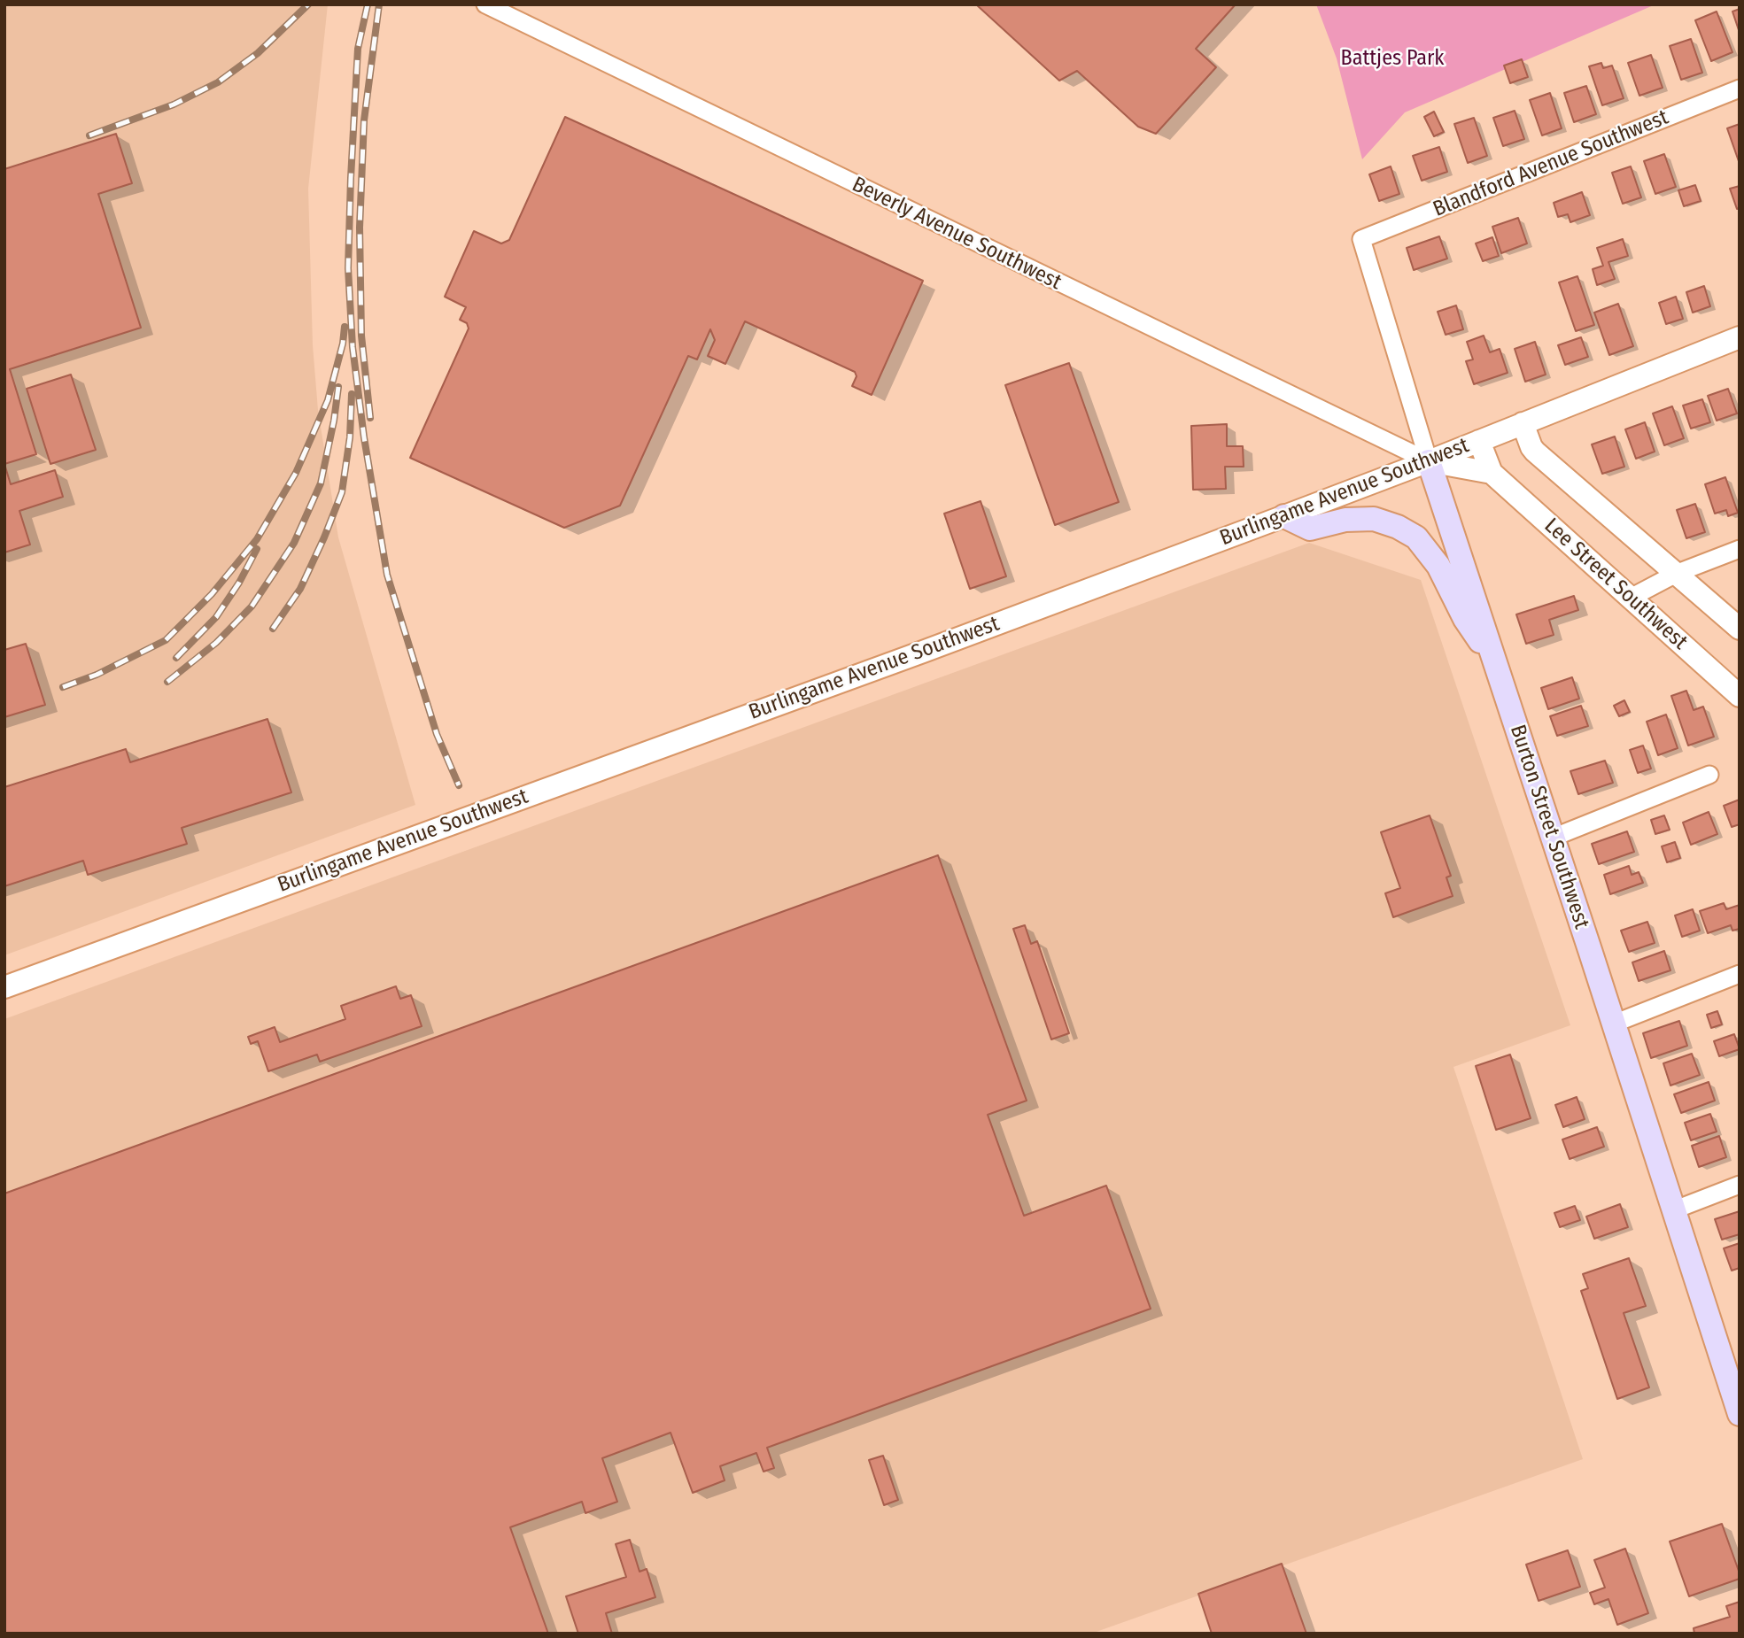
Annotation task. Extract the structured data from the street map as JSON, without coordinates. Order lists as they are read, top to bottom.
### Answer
{
  "streets": {
    "main road": ["Burton Street Southwest"],
    "street": [
      "Blandford Avenue Southwest",
      "Beverly Avenue Southwest",
      "Burlingame Avenue Southwest",
      "Lee Street Southwest"
    ]
  },
  "crossings": [
    ["Blandford Avenue Southwest", "Burton Street Southwest"],
    ["Beverly Avenue Southwest", "Burlingame Avenue Southwest"],
    ["Beverly Avenue Southwest", "Burton Street Southwest"],
    ["Burlingame Avenue Southwest", "Lee Street Southwest"],
    ["Burlingame Avenue Southwest", "Burton Street Southwest"]
  ],
  "parks": ["Battjes Park"]
}
